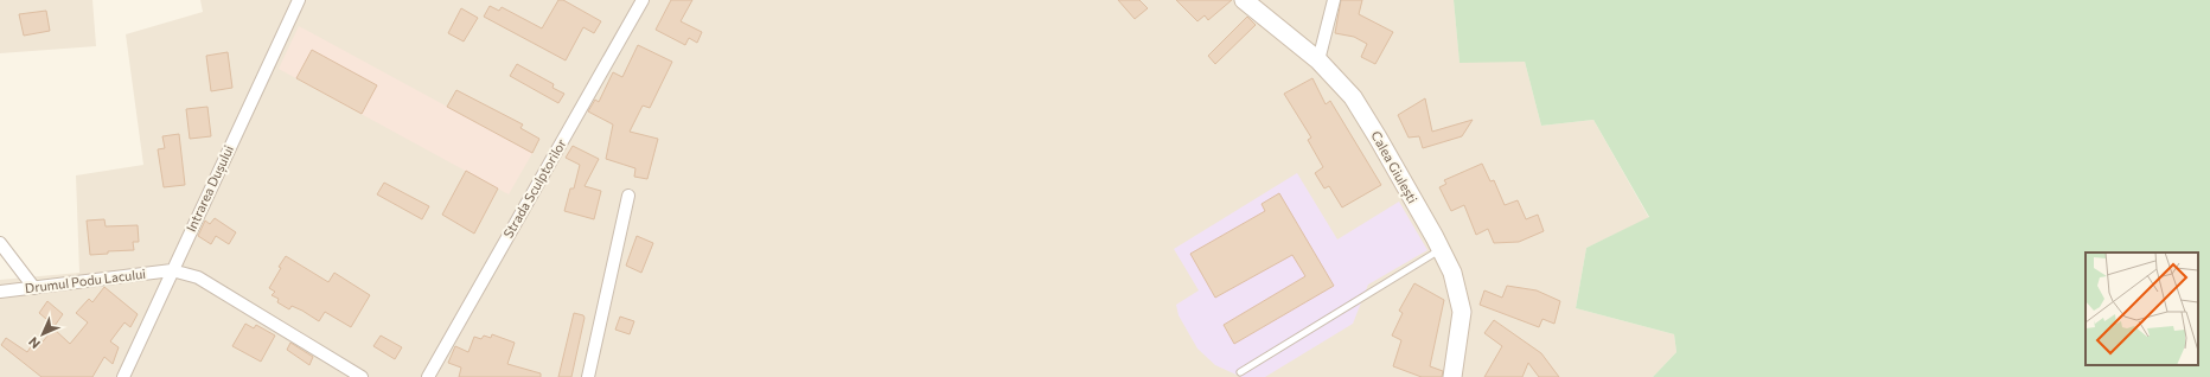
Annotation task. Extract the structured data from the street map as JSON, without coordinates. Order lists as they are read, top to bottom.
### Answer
{
  "streets": {
    "main road": ["Calea Giulești"],
    "street": ["Intrarea Dușului", "Strada Sculptorilor", "Drumul Podu Lacului"]
  },
  "crossings": [
    ["Intrarea Dușului", "Drumul Podu Lacului"]
  ],
  "north": "bottom left"
}
